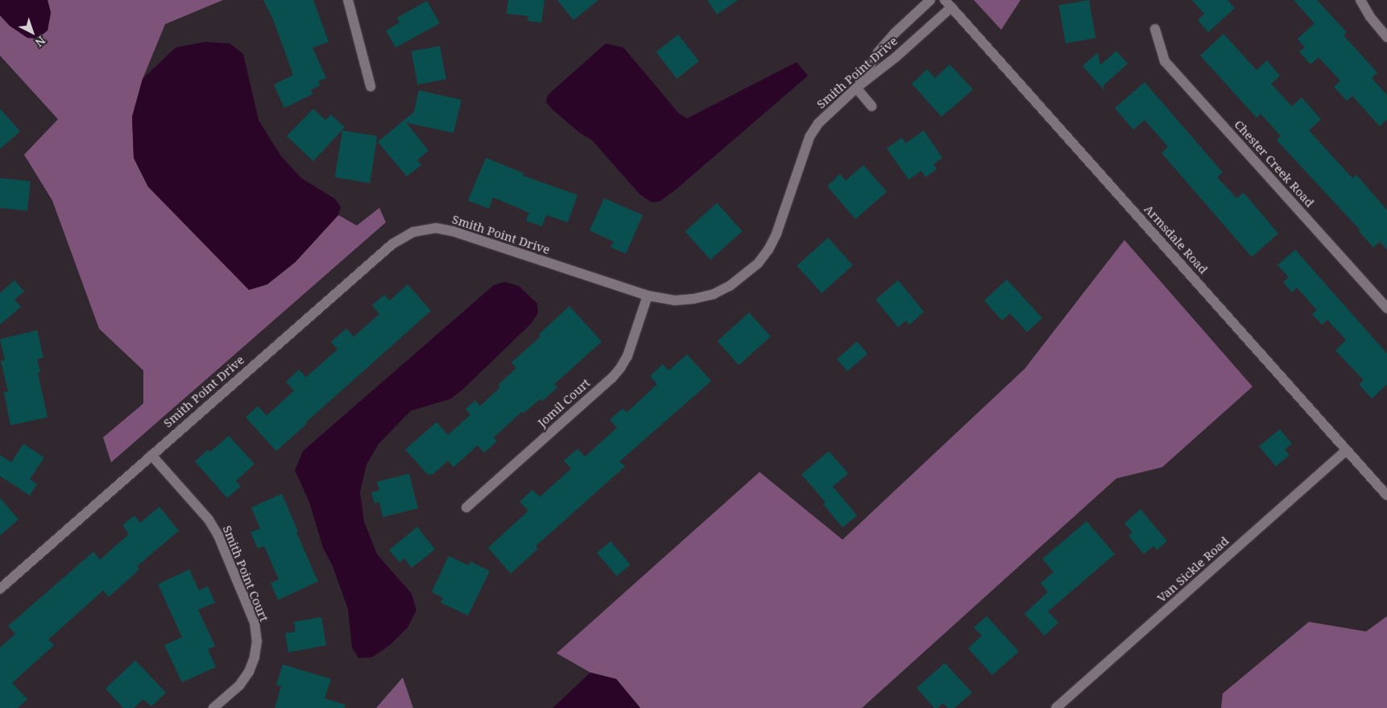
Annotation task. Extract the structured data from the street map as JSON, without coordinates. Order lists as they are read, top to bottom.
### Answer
{
  "streets": {
    "street": [
      "Smith Point Drive",
      "Chester Creek Road",
      "Armsdale Road",
      "Jomil Court",
      "Van Sickle Road",
      "Smith Point Court"
    ]
  },
  "crossings": [
    ["Smith Point Drive", "Armsdale Road"],
    ["Smith Point Drive", "Jomil Court"],
    ["Smith Point Drive", "Smith Point Court"],
    ["Armsdale Road", "Van Sickle Road"]
  ],
  "north": "bottom right"
}
